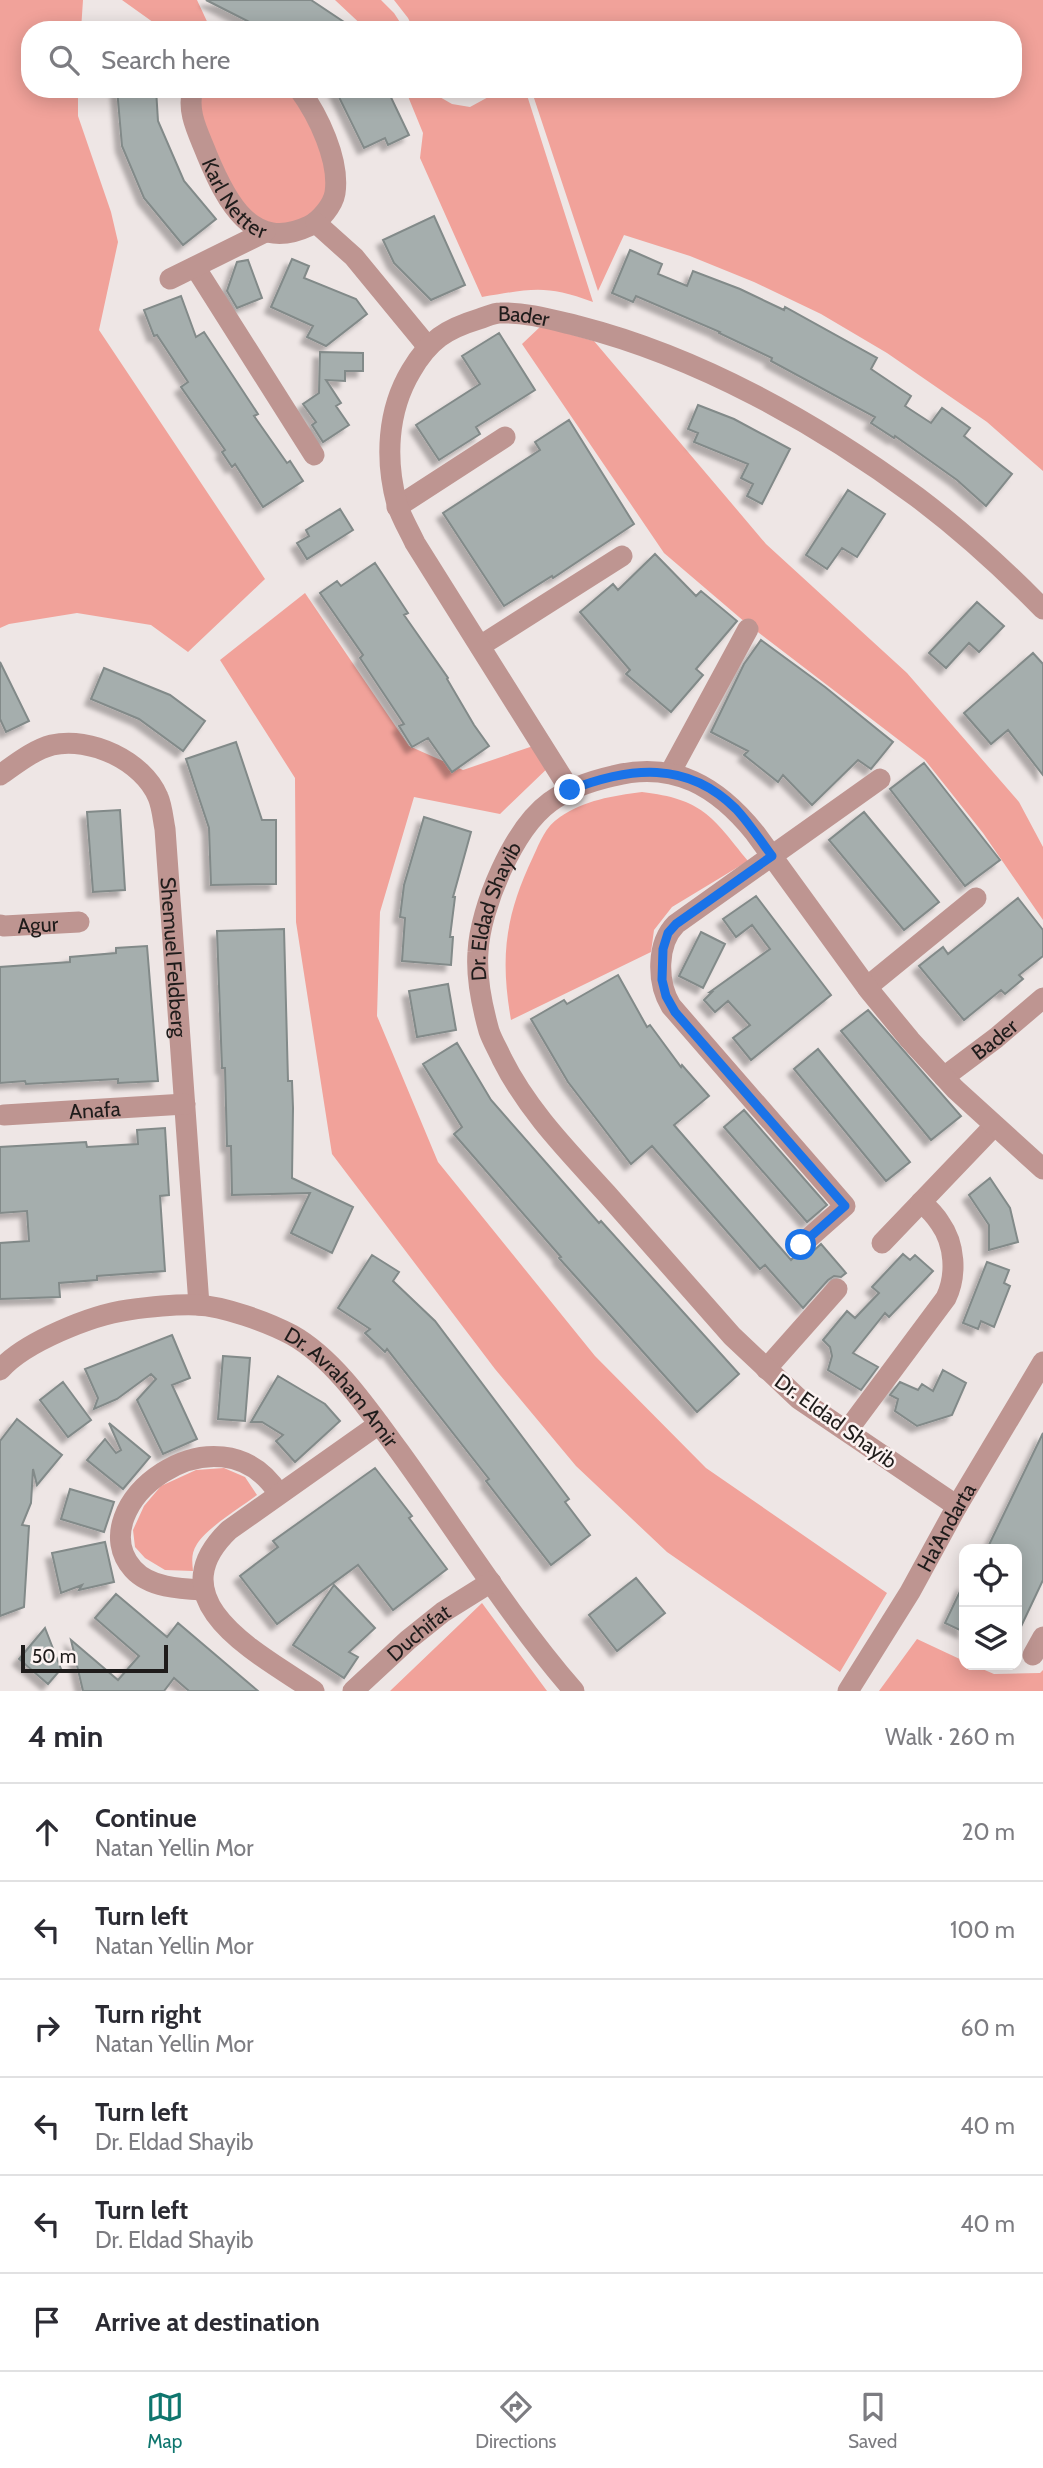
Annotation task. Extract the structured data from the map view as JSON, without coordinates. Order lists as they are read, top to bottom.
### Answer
{
  "streets": {
    "street": [
      "Karl Netter",
      "Bader",
      "Dr. Eldad Shayib",
      "Agur",
      "Shemuel Feldberg",
      "Anafa",
      "Dr. Avraham Amir",
      "Ha'Andarta",
      "Duchifat"
    ]
  },
  "crossings": [
    ["Bader", "Dr. Eldad Shayib"],
    ["Dr. Eldad Shayib", "Ha'Andarta"],
    ["Shemuel Feldberg", "Anafa"],
    ["Shemuel Feldberg", "Dr. Avraham Amir"],
    ["Dr. Avraham Amir", "Duchifat"]
  ],
  "scale_bar": "50 m",
  "page": {
    "search": "Search here",
    "scale": "50 m",
    "heading": ["4 min", "Walk · 260 m"],
    "list": [
      ["Continue", "Natan Yellin Mor", "20 m"],
      ["Turn left", "Natan Yellin Mor", "100 m"],
      ["Turn right", "Natan Yellin Mor", "60 m"],
      ["Turn left", "Dr. Eldad Shayib", "40 m"],
      ["Turn left", "Dr. Eldad Shayib", "40 m"],
      "Arrive at destination"
    ],
    "nav": ["Map", "Directions", "Saved"]
  }
}
